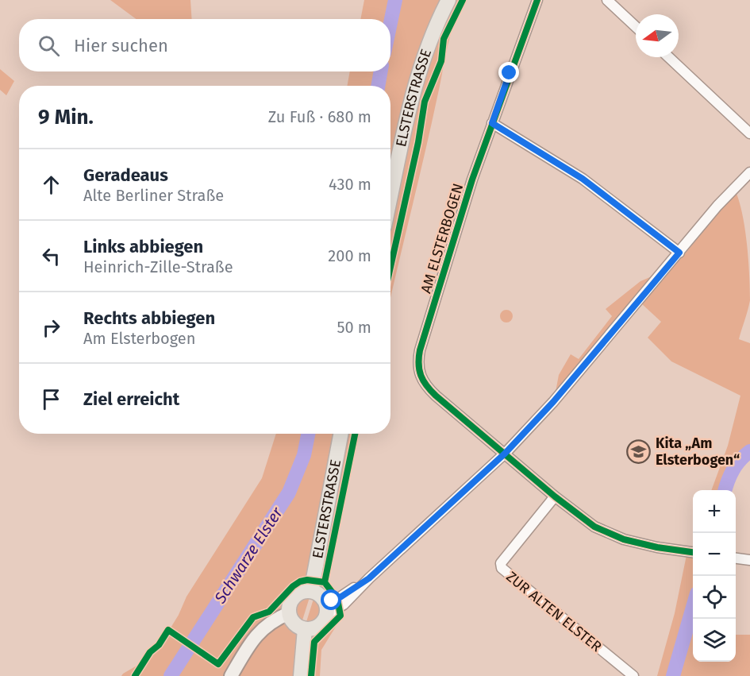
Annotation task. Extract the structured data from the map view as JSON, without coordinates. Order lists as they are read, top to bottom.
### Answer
{
  "streets": {
    "main road": ["ELSTERSTRASSE"],
    "street": ["AM ELSTERBOGEN", "ZUR ALTEN ELSTER"]
  },
  "crossings": [
    ["AM ELSTERBOGEN", "ZUR ALTEN ELSTER"]
  ],
  "water": ["Schwarze Elster"],
  "places": {
    "school or university": ["Kita „Am Elsterbogen“"]
  },
  "north": "left",
  "page": {
    "search": "Hier suchen",
    "heading": ["9 Min.", "Zu Fuß · 680 m"],
    "list": [
      ["Geradeaus", "Alte Berliner Straße", "430 m"],
      ["Links abbiegen", "Heinrich-Zille-Straße", "200 m"],
      ["Rechts abbiegen", "Am Elsterbogen", "50 m"],
      "Ziel erreicht"
    ],
    "map_buttons": ["+", "−"]
  }
}
